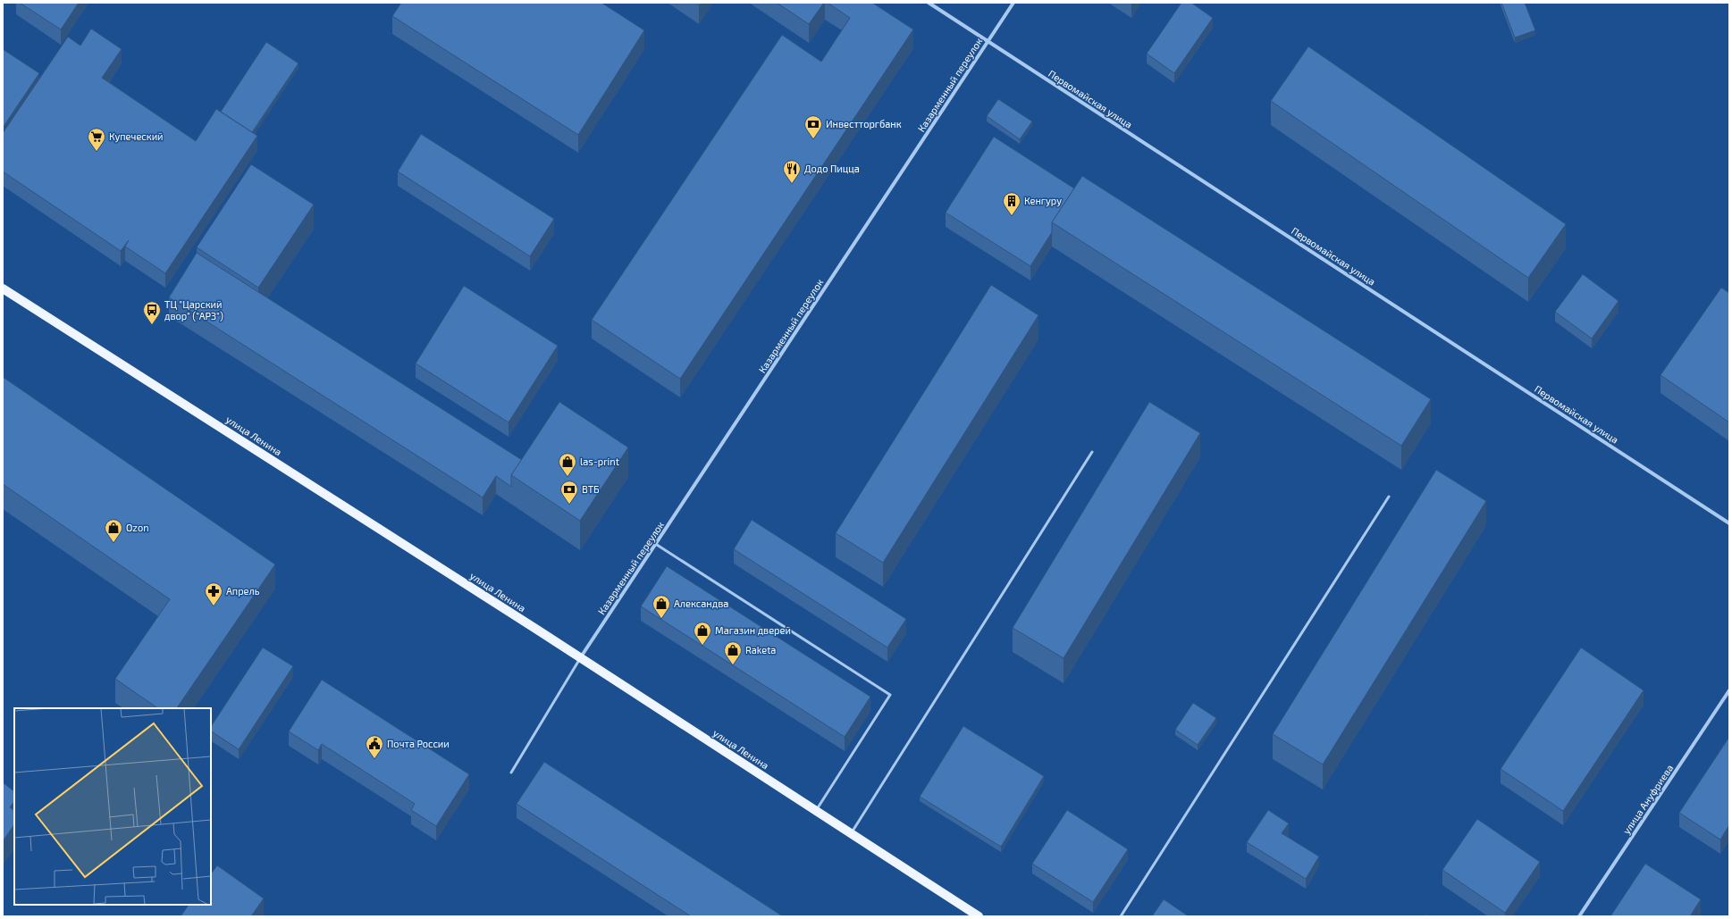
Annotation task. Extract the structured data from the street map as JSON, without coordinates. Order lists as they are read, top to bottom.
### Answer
{
  "streets": {
    "main road": ["улица Ленина"],
    "street": ["Казарменный переулок", "Первомайская улица", "улица Ануфриева"]
  },
  "crossings": [
    ["Казарменный переулок", "Первомайская улица"],
    ["Казарменный переулок", "улица Ленина"]
  ],
  "places": {
    "bank": ["Инвестторгбанк", "ВТБ"],
    "supermarket": ["Купеческий"],
    "restaurant": ["Додо Пицца"],
    "building": ["Кенгуру"],
    "bus stop": ["ТЦ \"Царский двор\" (\"АРЗ\")"],
    "shop": [
      "las-print",
      "Ozon",
      "Александва",
      "Магазин дверей",
      "Raketa"
    ],
    "pharmacy": ["Апрель"],
    "public building": ["Почта России"]
  }
}
